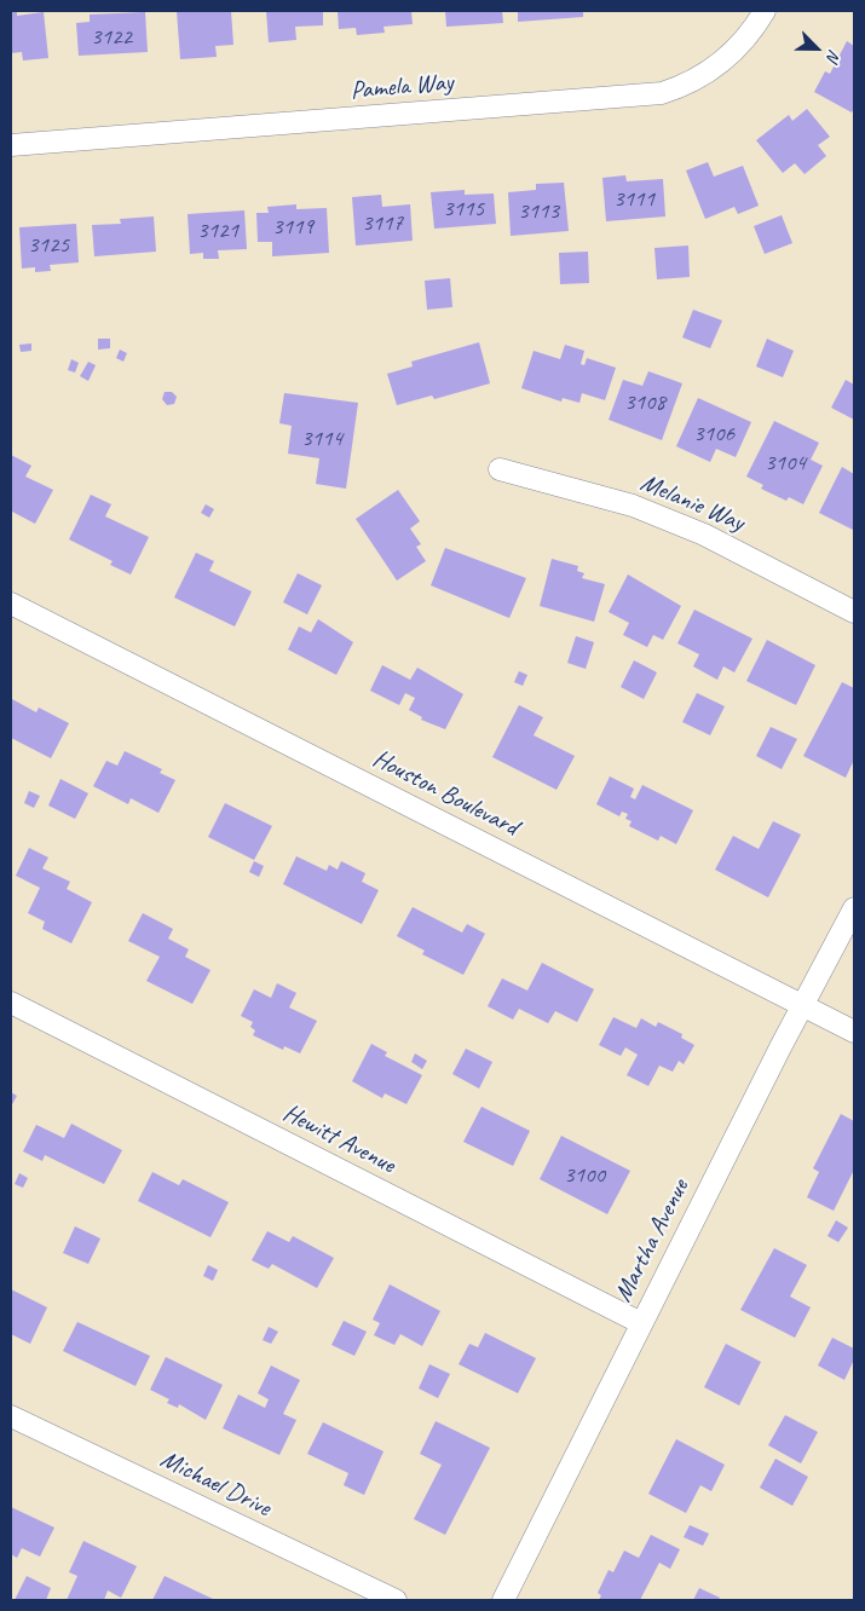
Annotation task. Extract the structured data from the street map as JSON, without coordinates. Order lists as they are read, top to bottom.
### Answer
{
  "streets": {
    "street": [
      "Pamela Way",
      "Melanie Way",
      "Houston Boulevard",
      "Hewitt Avenue",
      "Martha Avenue",
      "Michael Drive"
    ]
  },
  "crossings": [
    ["Houston Boulevard", "Martha Avenue"],
    ["Hewitt Avenue", "Martha Avenue"]
  ],
  "house_numbers": [
    "3122",
    "3111",
    "3115",
    "3113",
    "3117",
    "3119",
    "3121",
    "3125",
    "3108",
    "3106",
    "3114",
    "3104",
    "3100"
  ],
  "north": "bottom right"
}
